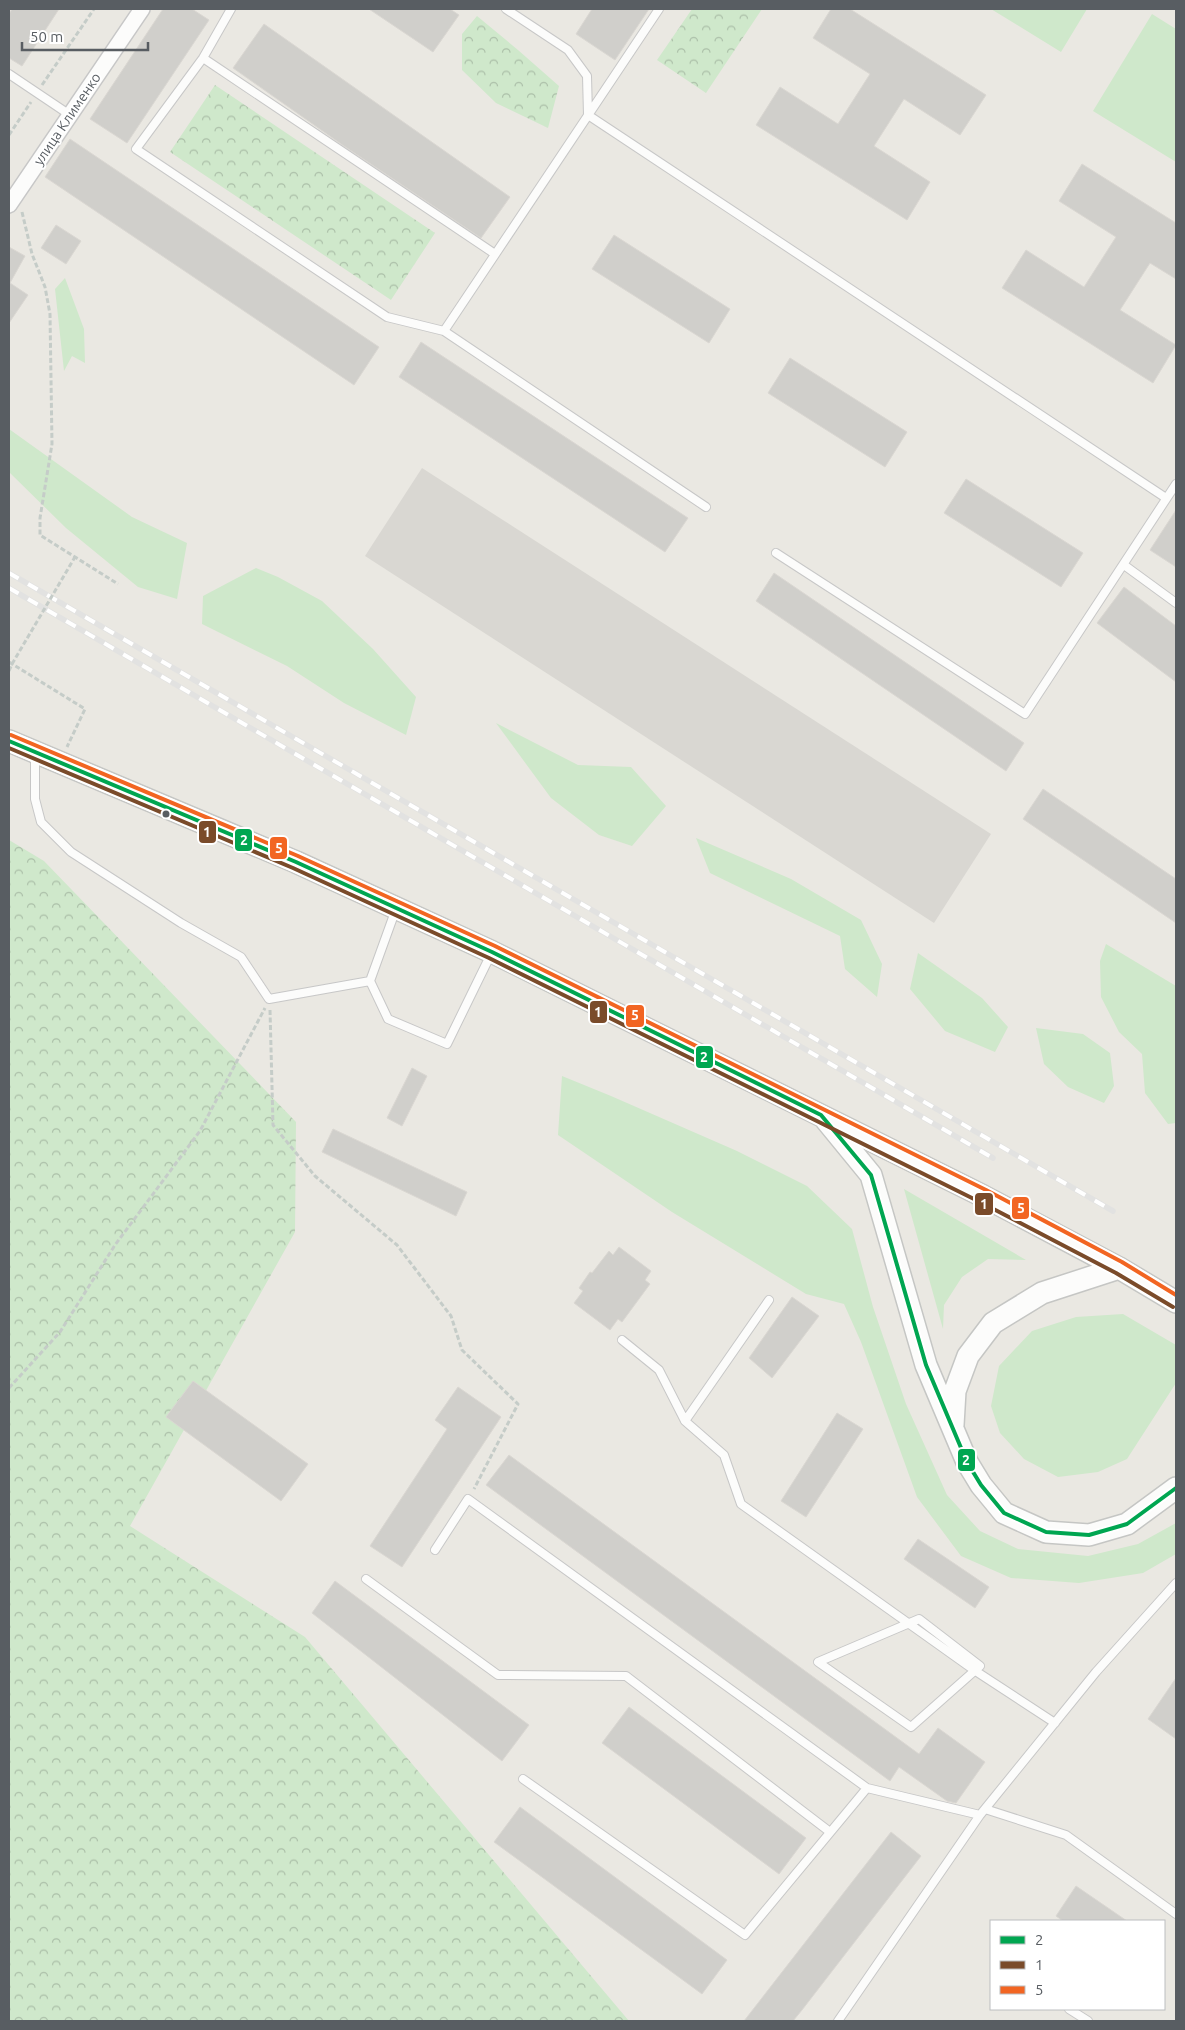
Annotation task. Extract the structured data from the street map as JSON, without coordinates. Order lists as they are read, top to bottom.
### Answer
{
  "streets": {
    "street": ["улица Клименко"]
  },
  "lines": ["transit line 5", "transit line 2", "transit line 1"],
  "legend": ["2", "1", "5"],
  "scale_bar": "50 m"
}
